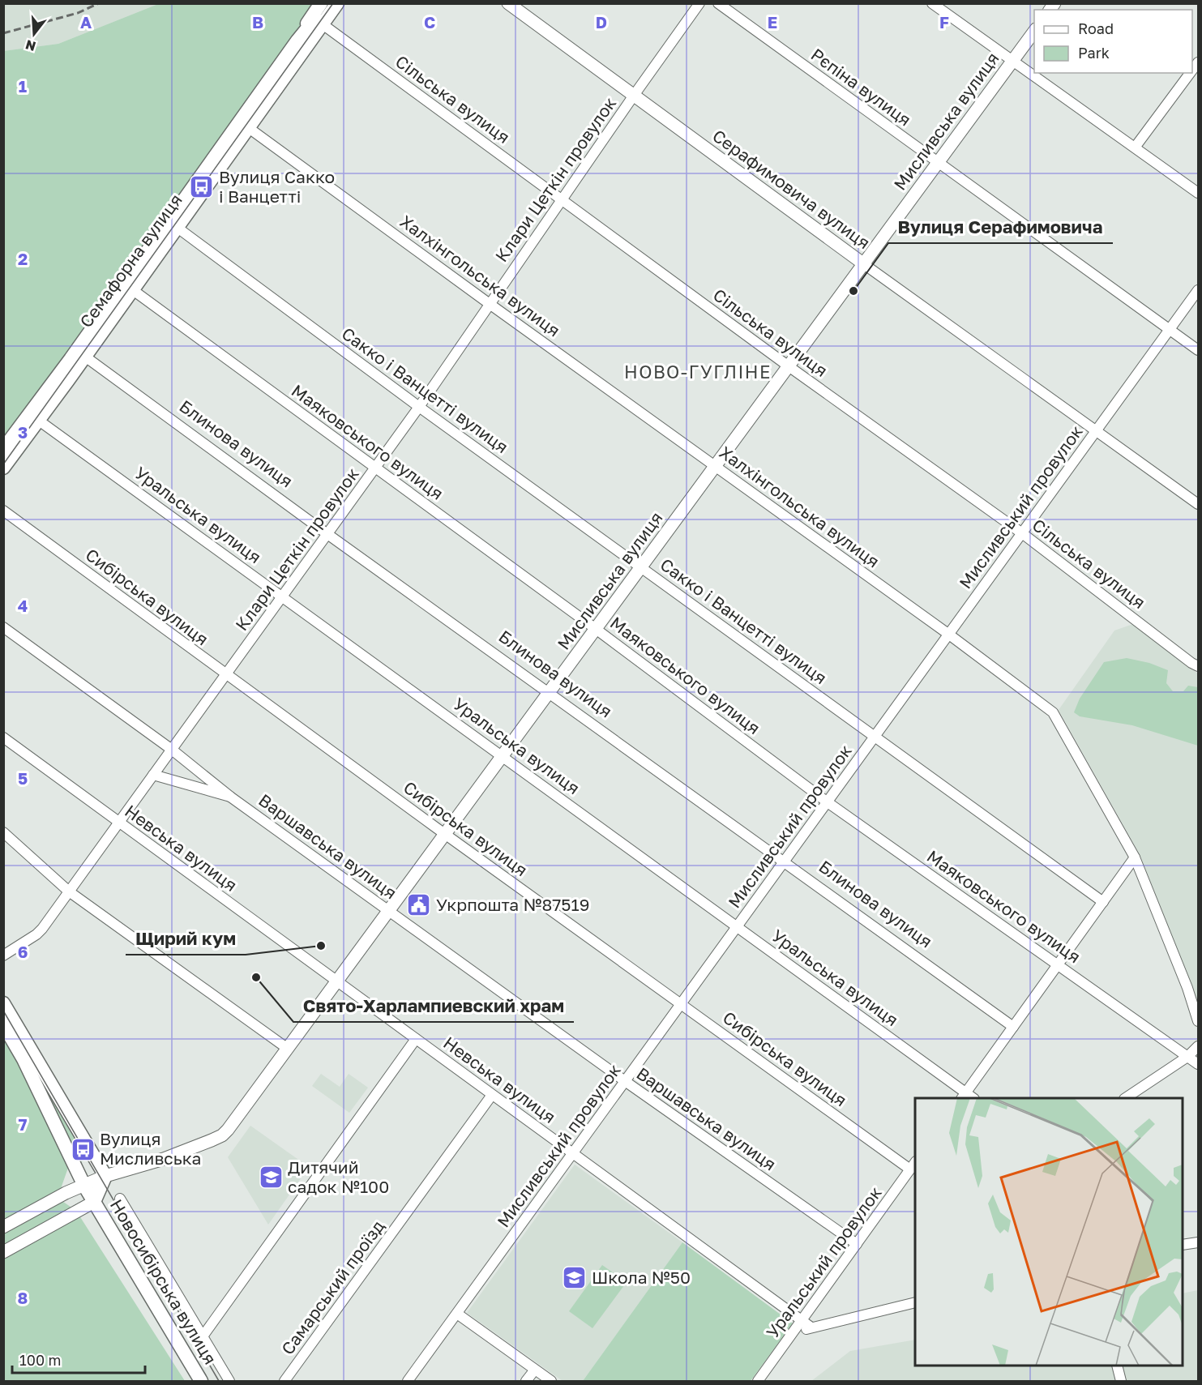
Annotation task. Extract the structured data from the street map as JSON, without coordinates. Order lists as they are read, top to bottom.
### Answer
{
  "streets": {
    "main road": ["Семафорна вулиця", "Новосибірська вулиця"],
    "street": [
      "Рєпіна вулиця",
      "Сільська вулиця",
      "Мисливська вулиця",
      "Клари Цеткін провулок",
      "Серафимовича вулиця",
      "Халхінгольська вулиця",
      "Сакко і Ванцетті вулиця",
      "Маяковського вулиця",
      "Блинова вулиця",
      "Мисливський провулок",
      "Уральська вулиця",
      "Сибірська вулиця",
      "Варшавська вулиця",
      "Невська вулиця",
      "Уральський провулок",
      "Самарський проїзд"
    ]
  },
  "crossings": [
    ["Рєпіна вулиця", "Мисливська вулиця"],
    ["Рєпіна вулиця", "Мисливський провулок"],
    ["Сільська вулиця", "Мисливська вулиця"],
    ["Сільська вулиця", "Клари Цеткін провулок"],
    ["Сільська вулиця", "Семафорна вулиця"],
    ["Сільська вулиця", "Мисливський провулок"],
    ["Мисливська вулиця", "Серафимовича вулиця"],
    ["Мисливська вулиця", "Халхінгольська вулиця"],
    ["Мисливська вулиця", "Сакко і Ванцетті вулиця"],
    ["Мисливська вулиця", "Маяковського вулиця"],
    ["Мисливська вулиця", "Блинова вулиця"],
    ["Мисливська вулиця", "Уральська вулиця"],
    ["Мисливська вулиця", "Сибірська вулиця"],
    ["Мисливська вулиця", "Варшавська вулиця"],
    ["Мисливська вулиця", "Невська вулиця"],
    ["Мисливська вулиця", "Новосибірська вулиця"],
    ["Клари Цеткін провулок", "Серафимовича вулиця"],
    ["Клари Цеткін провулок", "Халхінгольська вулиця"],
    ["Клари Цеткін провулок", "Сакко і Ванцетті вулиця"],
    ["Клари Цеткін провулок", "Маяковського вулиця"],
    ["Клари Цеткін провулок", "Блинова вулиця"],
    ["Клари Цеткін провулок", "Уральська вулиця"],
    ["Клари Цеткін провулок", "Сибірська вулиця"],
    ["Клари Цеткін провулок", "Варшавська вулиця"],
    ["Клари Цеткін провулок", "Невська вулиця"],
    ["Серафимовича вулиця", "Мисливський провулок"],
    ["Семафорна вулиця", "Халхінгольська вулиця"],
    ["Семафорна вулиця", "Сакко і Ванцетті вулиця"],
    ["Семафорна вулиця", "Маяковського вулиця"],
    ["Семафорна вулиця", "Блинова вулиця"],
    ["Семафорна вулиця", "Уральська вулиця"],
    ["Халхінгольська вулиця", "Мисливський провулок"],
    ["Сакко і Ванцетті вулиця", "Мисливський провулок"],
    ["Маяковського вулиця", "Мисливський провулок"],
    ["Блинова вулиця", "Мисливський провулок"],
    ["Мисливський провулок", "Уральська вулиця"],
    ["Мисливський провулок", "Сибірська вулиця"],
    ["Мисливський провулок", "Варшавська вулиця"],
    ["Мисливський провулок", "Невська вулиця"],
    ["Сибірська вулиця", "Уральський провулок"],
    ["Варшавська вулиця", "Уральський провулок"],
    ["Невська вулиця", "Уральський провулок"],
    ["Невська вулиця", "Самарський проїзд"]
  ],
  "districts": ["НОВО-ГУГЛІНЕ"],
  "places": {
    "bus stop": ["Вулиця Сакко і Ванцетті", "Вулиця Мисливська"],
    "other": ["Вулиця Серафимовича", "Щирий кум", "Свято-Харлампиевский храм"],
    "public building": ["Укрпошта №87519"],
    "school or university": ["Дитячий садок №100", "Школа №50"]
  },
  "legend": ["Road", "Park"],
  "scale_bar": "100 m",
  "north": "bottom",
  "grid": {
    "columns": [
      "A",
      "B",
      "C",
      "D",
      "E",
      "F"
    ],
    "rows": [
      "1",
      "2",
      "3",
      "4",
      "5",
      "6",
      "7",
      "8"
    ]
  }
}
